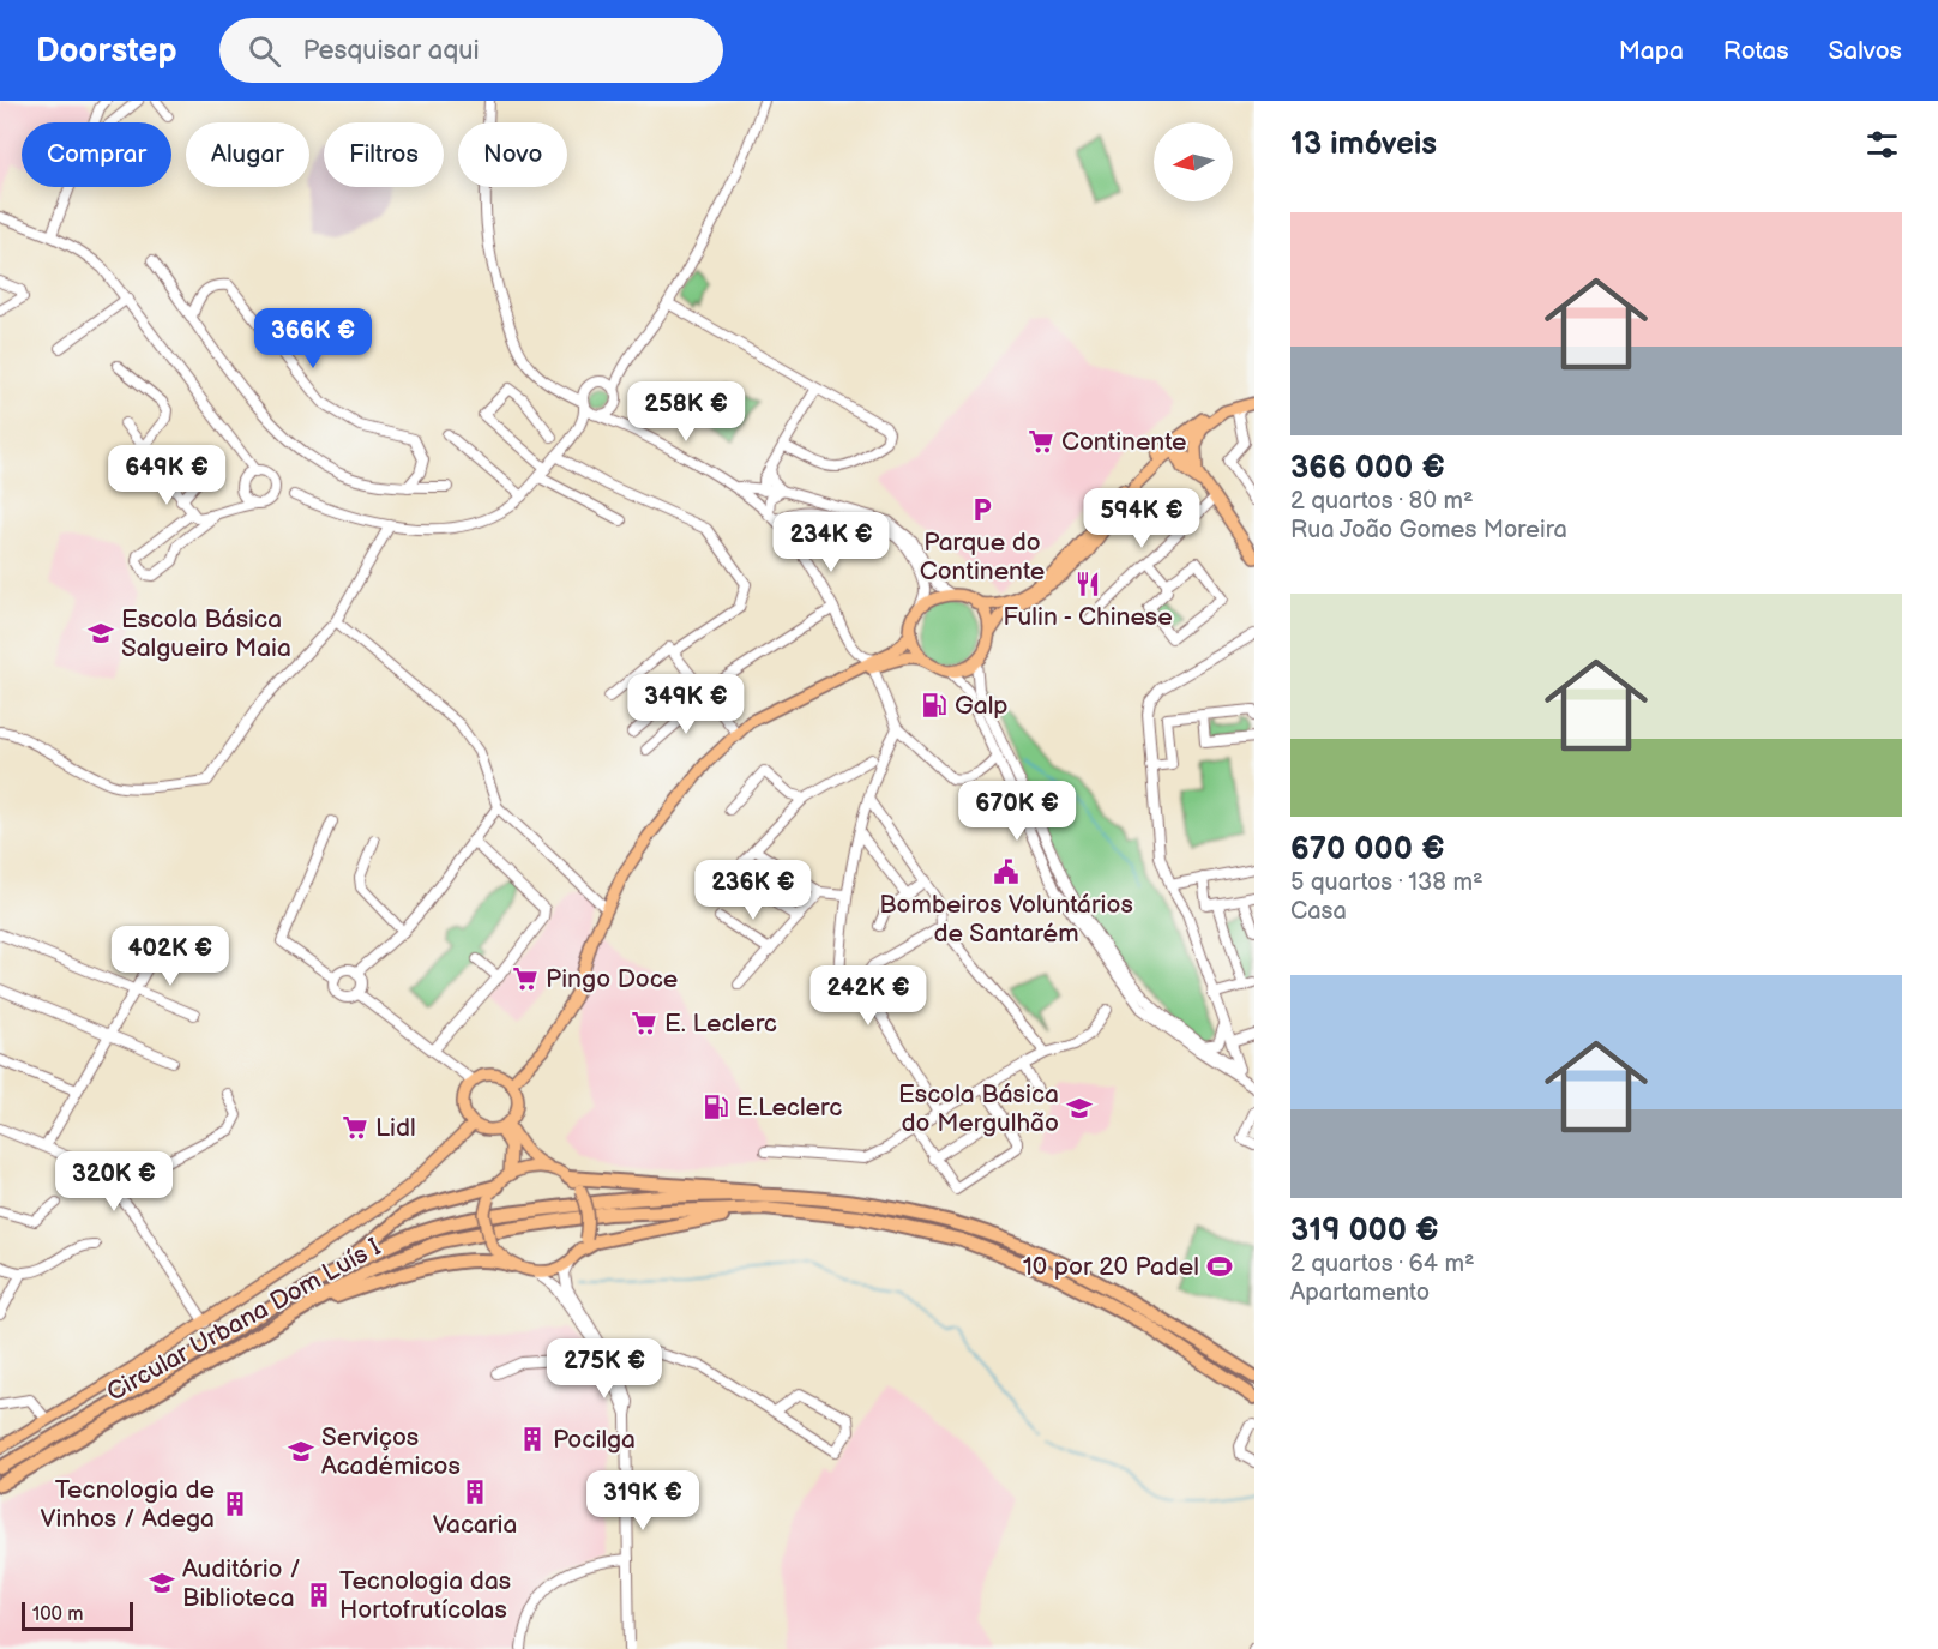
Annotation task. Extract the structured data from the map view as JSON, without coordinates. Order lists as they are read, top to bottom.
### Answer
{
  "streets": {
    "highway": ["Circular Urbana Dom Luís I"]
  },
  "places": {
    "supermarket": [
      "Continente",
      "Pingo Doce",
      "E. Leclerc",
      "Lidl"
    ],
    "parking": ["Parque do Continente"],
    "restaurant": ["Fulin - Chinese"],
    "school or university": [
      "Escola Básica Salgueiro Maia",
      "Escola Básica do Mergulhão",
      "Serviços Académicos",
      "Auditório / Biblioteca"
    ],
    "fuel station": ["Galp", "E.Leclerc"],
    "public building": ["Bombeiros Voluntários de Santarém"],
    "sports": ["10 por 20 Padel"],
    "building": [
      "Pocilga",
      "Vacaria",
      "Tecnologia de Vinhos / Adega",
      "Tecnologia das Hortofrutícolas"
    ]
  },
  "scale_bar": "100 m",
  "north": "left",
  "page": {
    "header": "Doorstep",
    "search": "Pesquisar aqui",
    "nav": ["Mapa", "Rotas", "Salvos"],
    "heading": "13 imóveis",
    "chip": [
      "Comprar",
      "Alugar",
      "Filtros",
      "Novo"
    ],
    "list": [
      {
        "name": "366 000 €",
        "note": "2 quartos · 80 m² · Rua João Gomes Moreira"
      },
      {
        "name": "670 000 €",
        "note": "5 quartos · 138 m² · Casa"
      },
      {
        "name": "319 000 €",
        "note": "2 quartos · 64 m² · Apartamento"
      }
    ],
    "price": [
      "366K €",
      "258K €",
      "649K €",
      "594K €",
      "234K €",
      "349K €",
      "670K €",
      "236K €",
      "402K €",
      "242K €",
      "320K €",
      "275K €",
      "319K €"
    ],
    "scale": "100 m"
  }
}
